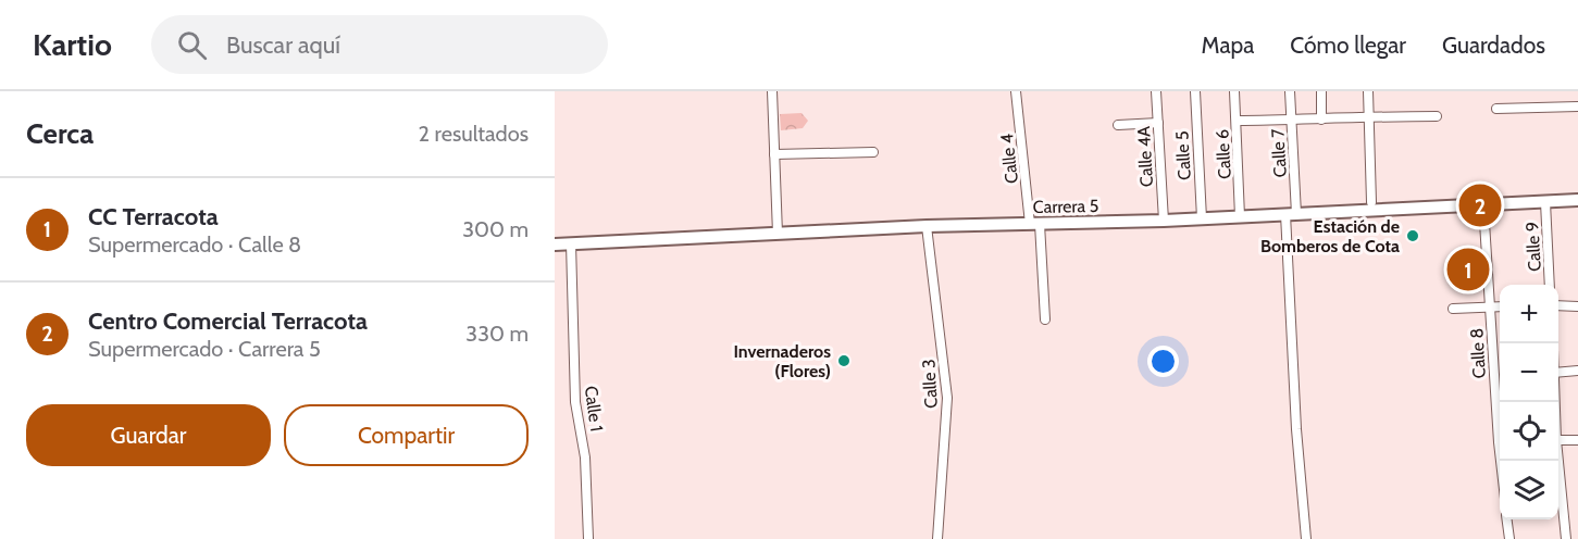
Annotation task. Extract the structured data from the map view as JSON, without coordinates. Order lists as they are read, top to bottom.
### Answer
{
  "streets": {
    "main road": ["Carrera 5"],
    "street": [
      "Calle 7",
      "Calle 6",
      "Calle 5",
      "Calle 4A",
      "Calle 4",
      "Calle 9",
      "Calle 8",
      "Calle 3",
      "Calle 1"
    ]
  },
  "crossings": [
    ["Calle 7", "Carrera 5"],
    ["Calle 6", "Carrera 5"],
    ["Calle 5", "Carrera 5"],
    ["Calle 4A", "Carrera 5"],
    ["Calle 4", "Carrera 5"],
    ["Carrera 5", "Calle 9"],
    ["Carrera 5", "Calle 8"],
    ["Carrera 5", "Calle 3"],
    ["Carrera 5", "Calle 1"]
  ],
  "places": ["Estación de Bomberos de Cota", "Invernaderos (Flores)"],
  "page": {
    "header": "Kartio",
    "search": "Buscar aquí",
    "nav": ["Mapa", "Cómo llegar", "Guardados"],
    "heading": ["Cerca", "2 resultados"],
    "list": [
      {
        "mark": "1",
        "name": "CC Terracota",
        "note": "Supermercado · Calle 8",
        "value": "300 m"
      },
      {
        "mark": "2",
        "name": "Centro Comercial Terracota",
        "note": "Supermercado · Carrera 5",
        "value": "330 m"
      }
    ],
    "pins": ["2", "1"],
    "map_buttons": ["+", "−"],
    "buttons": ["Guardar", "Compartir"]
  }
}
